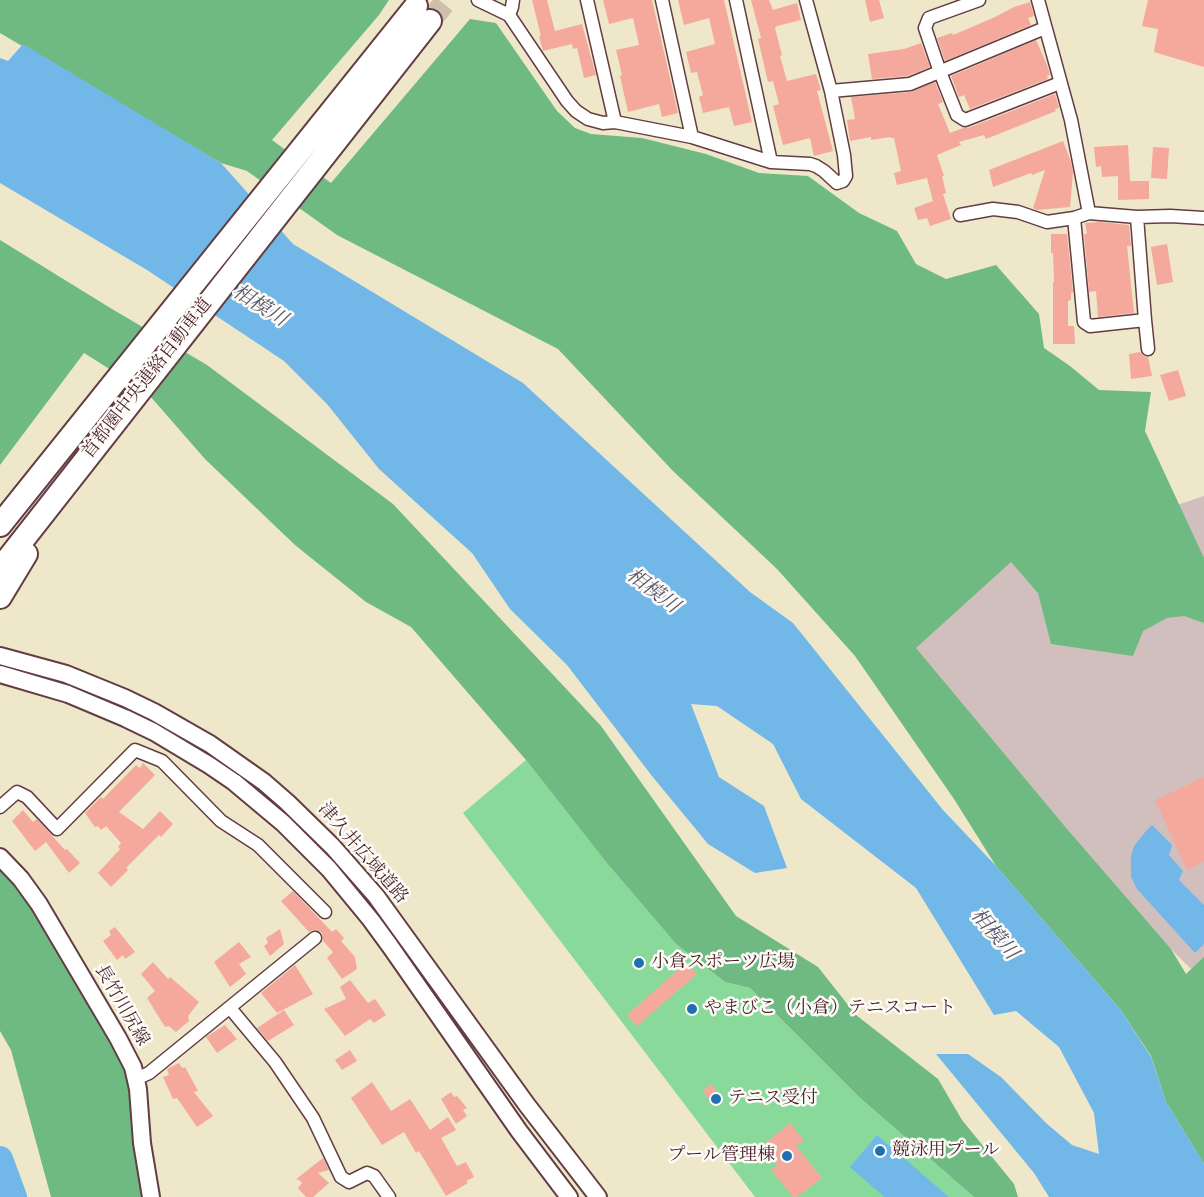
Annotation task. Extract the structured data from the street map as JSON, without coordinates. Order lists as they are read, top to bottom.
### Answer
{
  "streets": {
    "highway": ["首都圏中央連絡自動車道"],
    "main road": ["津久井広域道路", "長竹川尻線"]
  },
  "water": ["相模川"],
  "places": [
    "小倉スポーツ広場",
    "やまびこ（小倉）テニスコート",
    "テニス受付",
    "競泳用プール",
    "プール管理棟"
  ]
}
